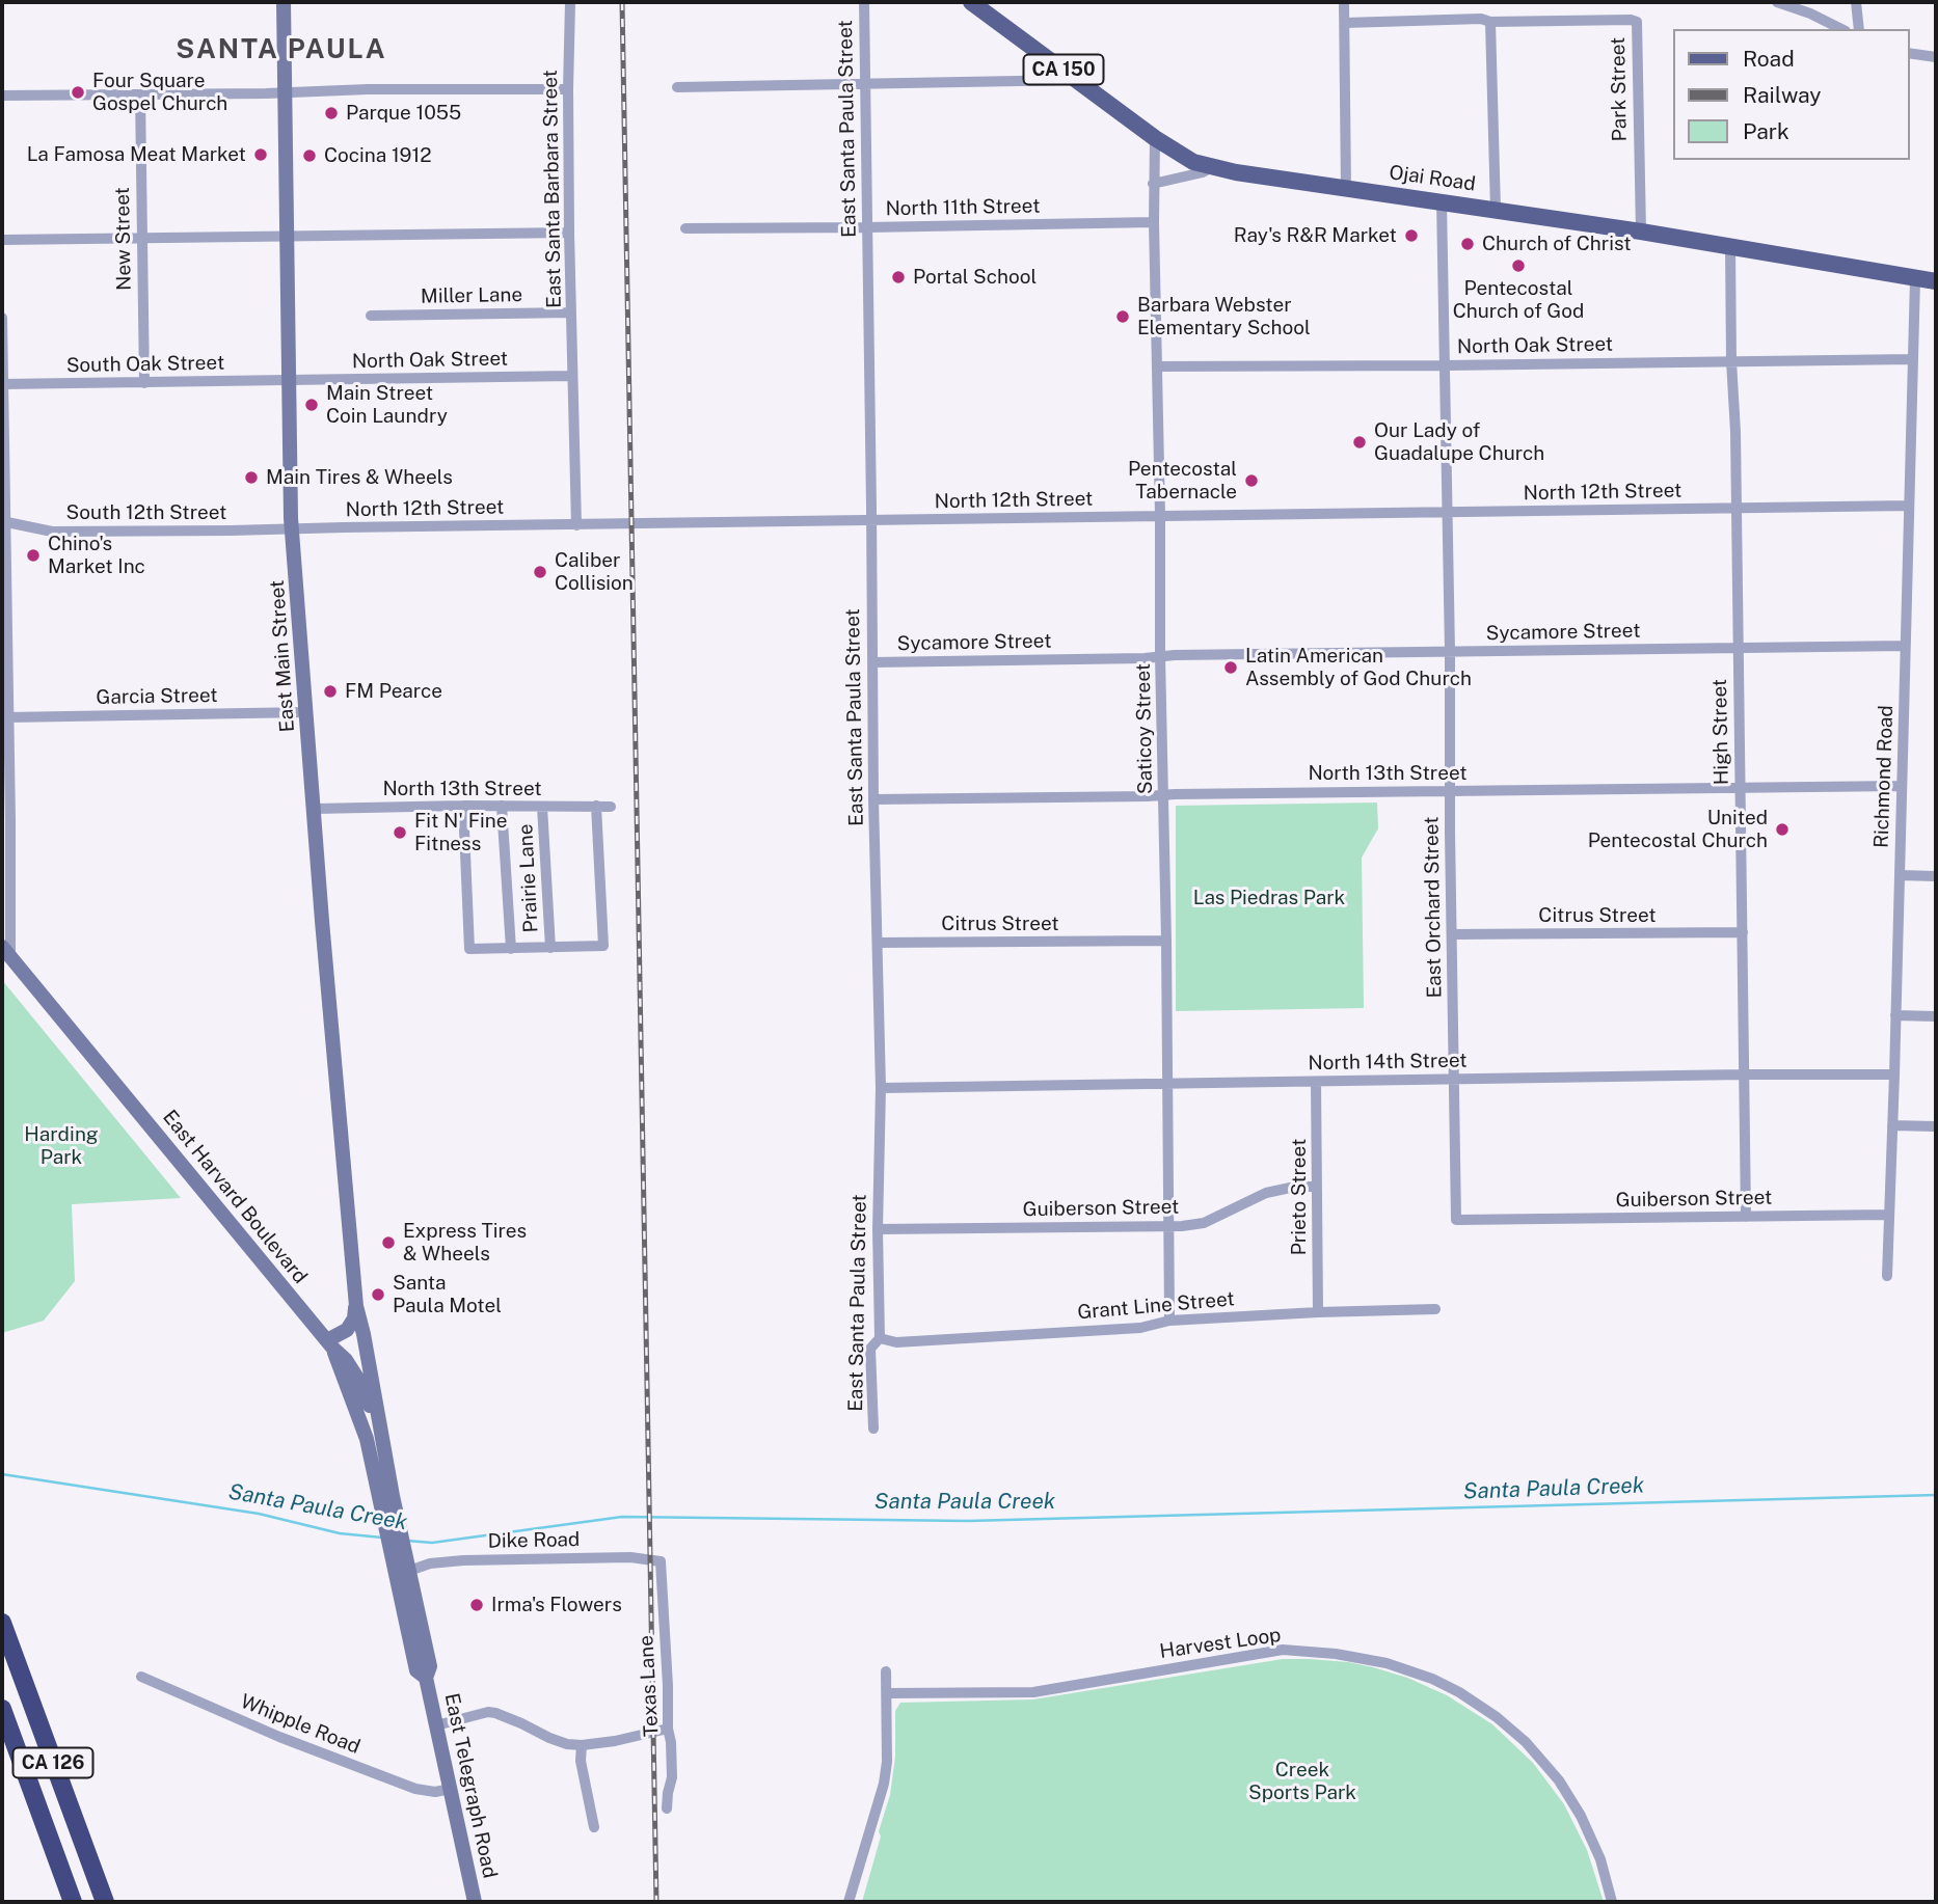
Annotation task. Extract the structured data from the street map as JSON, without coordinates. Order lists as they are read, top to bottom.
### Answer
{
  "streets": {
    "highway": ["CA 126"],
    "main road": ["CA 150", "Ojai Road"],
    "street": [
      "Park Street",
      "East Santa Paula Street",
      "East Santa Barbara Street",
      "North 11th Street",
      "New Street",
      "Miller Lane",
      "North Oak Street",
      "South Oak Street",
      "North 12th Street",
      "South 12th Street",
      "Sycamore Street",
      "East Main Street",
      "Garcia Street",
      "Saticoy Street",
      "High Street",
      "North 13th Street",
      "Richmond Road",
      "Prairie Lane",
      "East Orchard Street",
      "Citrus Street",
      "North 14th Street",
      "East Harvard Boulevard",
      "Prieto Street",
      "Guiberson Street",
      "Grant Line Street",
      "Dike Road",
      "Harvest Loop",
      "Texas Lane",
      "Whipple Road",
      "East Telegraph Road"
    ]
  },
  "crossings": [
    ["Park Street", "Ojai Road"],
    ["East Santa Paula Street", "North 11th Street"],
    ["East Santa Paula Street", "North 12th Street"],
    ["East Santa Paula Street", "Sycamore Street"],
    ["East Santa Paula Street", "North 13th Street"],
    ["East Santa Paula Street", "Citrus Street"],
    ["East Santa Paula Street", "North 14th Street"],
    ["East Santa Paula Street", "Guiberson Street"],
    ["East Santa Paula Street", "Grant Line Street"],
    ["Ojai Road", "Saticoy Street"],
    ["Ojai Road", "High Street"],
    ["Ojai Road", "Richmond Road"],
    ["Ojai Road", "East Orchard Street"],
    ["East Santa Barbara Street", "Miller Lane"],
    ["East Santa Barbara Street", "North Oak Street"],
    ["East Santa Barbara Street", "North 12th Street"],
    ["North 11th Street", "Saticoy Street"],
    ["New Street", "South Oak Street"],
    ["North Oak Street", "South Oak Street"],
    ["North Oak Street", "East Main Street"],
    ["North Oak Street", "Saticoy Street"],
    ["North Oak Street", "High Street"],
    ["North Oak Street", "Richmond Road"],
    ["North Oak Street", "East Orchard Street"],
    ["South Oak Street", "East Main Street"],
    ["North 12th Street", "South 12th Street"],
    ["North 12th Street", "East Main Street"],
    ["North 12th Street", "Saticoy Street"],
    ["North 12th Street", "High Street"],
    ["North 12th Street", "Richmond Road"],
    ["North 12th Street", "East Orchard Street"],
    ["South 12th Street", "East Main Street"],
    ["Sycamore Street", "Saticoy Street"],
    ["Sycamore Street", "High Street"],
    ["Sycamore Street", "Richmond Road"],
    ["Sycamore Street", "East Orchard Street"],
    ["East Main Street", "Garcia Street"],
    ["East Main Street", "North 13th Street"],
    ["East Main Street", "East Telegraph Road"],
    ["Saticoy Street", "North 13th Street"],
    ["Saticoy Street", "Citrus Street"],
    ["Saticoy Street", "North 14th Street"],
    ["Saticoy Street", "Guiberson Street"],
    ["Saticoy Street", "Grant Line Street"],
    ["High Street", "North 13th Street"],
    ["High Street", "Citrus Street"],
    ["High Street", "North 14th Street"],
    ["High Street", "Guiberson Street"],
    ["North 13th Street", "Richmond Road"],
    ["North 13th Street", "Prairie Lane"],
    ["North 13th Street", "East Orchard Street"],
    ["Richmond Road", "North 14th Street"],
    ["Richmond Road", "Guiberson Street"],
    ["East Orchard Street", "Citrus Street"],
    ["East Orchard Street", "North 14th Street"],
    ["East Orchard Street", "Guiberson Street"],
    ["North 14th Street", "Prieto Street"],
    ["East Harvard Boulevard", "East Telegraph Road"],
    ["Prieto Street", "Guiberson Street"],
    ["Prieto Street", "Grant Line Street"],
    ["Dike Road", "Texas Lane"],
    ["Dike Road", "East Telegraph Road"],
    ["Whipple Road", "East Telegraph Road"]
  ],
  "districts": ["SANTA PAULA"],
  "water": ["Santa Paula Creek"],
  "parks": ["Las Piedras Park", "Harding Park", "Creek Sports Park"],
  "places": [
    "Four Square Gospel Church",
    "Parque 1055",
    "La Famosa Meat Market",
    "Cocina 1912",
    "Ray's R&R Market",
    "Church of Christ",
    "Pentecostal Church of God",
    "Portal School",
    "Barbara Webster Elementary School",
    "Main Street Coin Laundry",
    "Our Lady of Guadalupe Church",
    "Main Tires & Wheels",
    "Pentecostal Tabernacle",
    "Chino's Market Inc",
    "Caliber Collision",
    "Latin American Assembly of God Church",
    "FM Pearce",
    "United Pentecostal Church",
    "Fit N' Fine Fitness",
    "Express Tires & Wheels",
    "Santa Paula Motel",
    "Irma's Flowers"
  ],
  "legend": ["Road", "Railway", "Park"]
}
